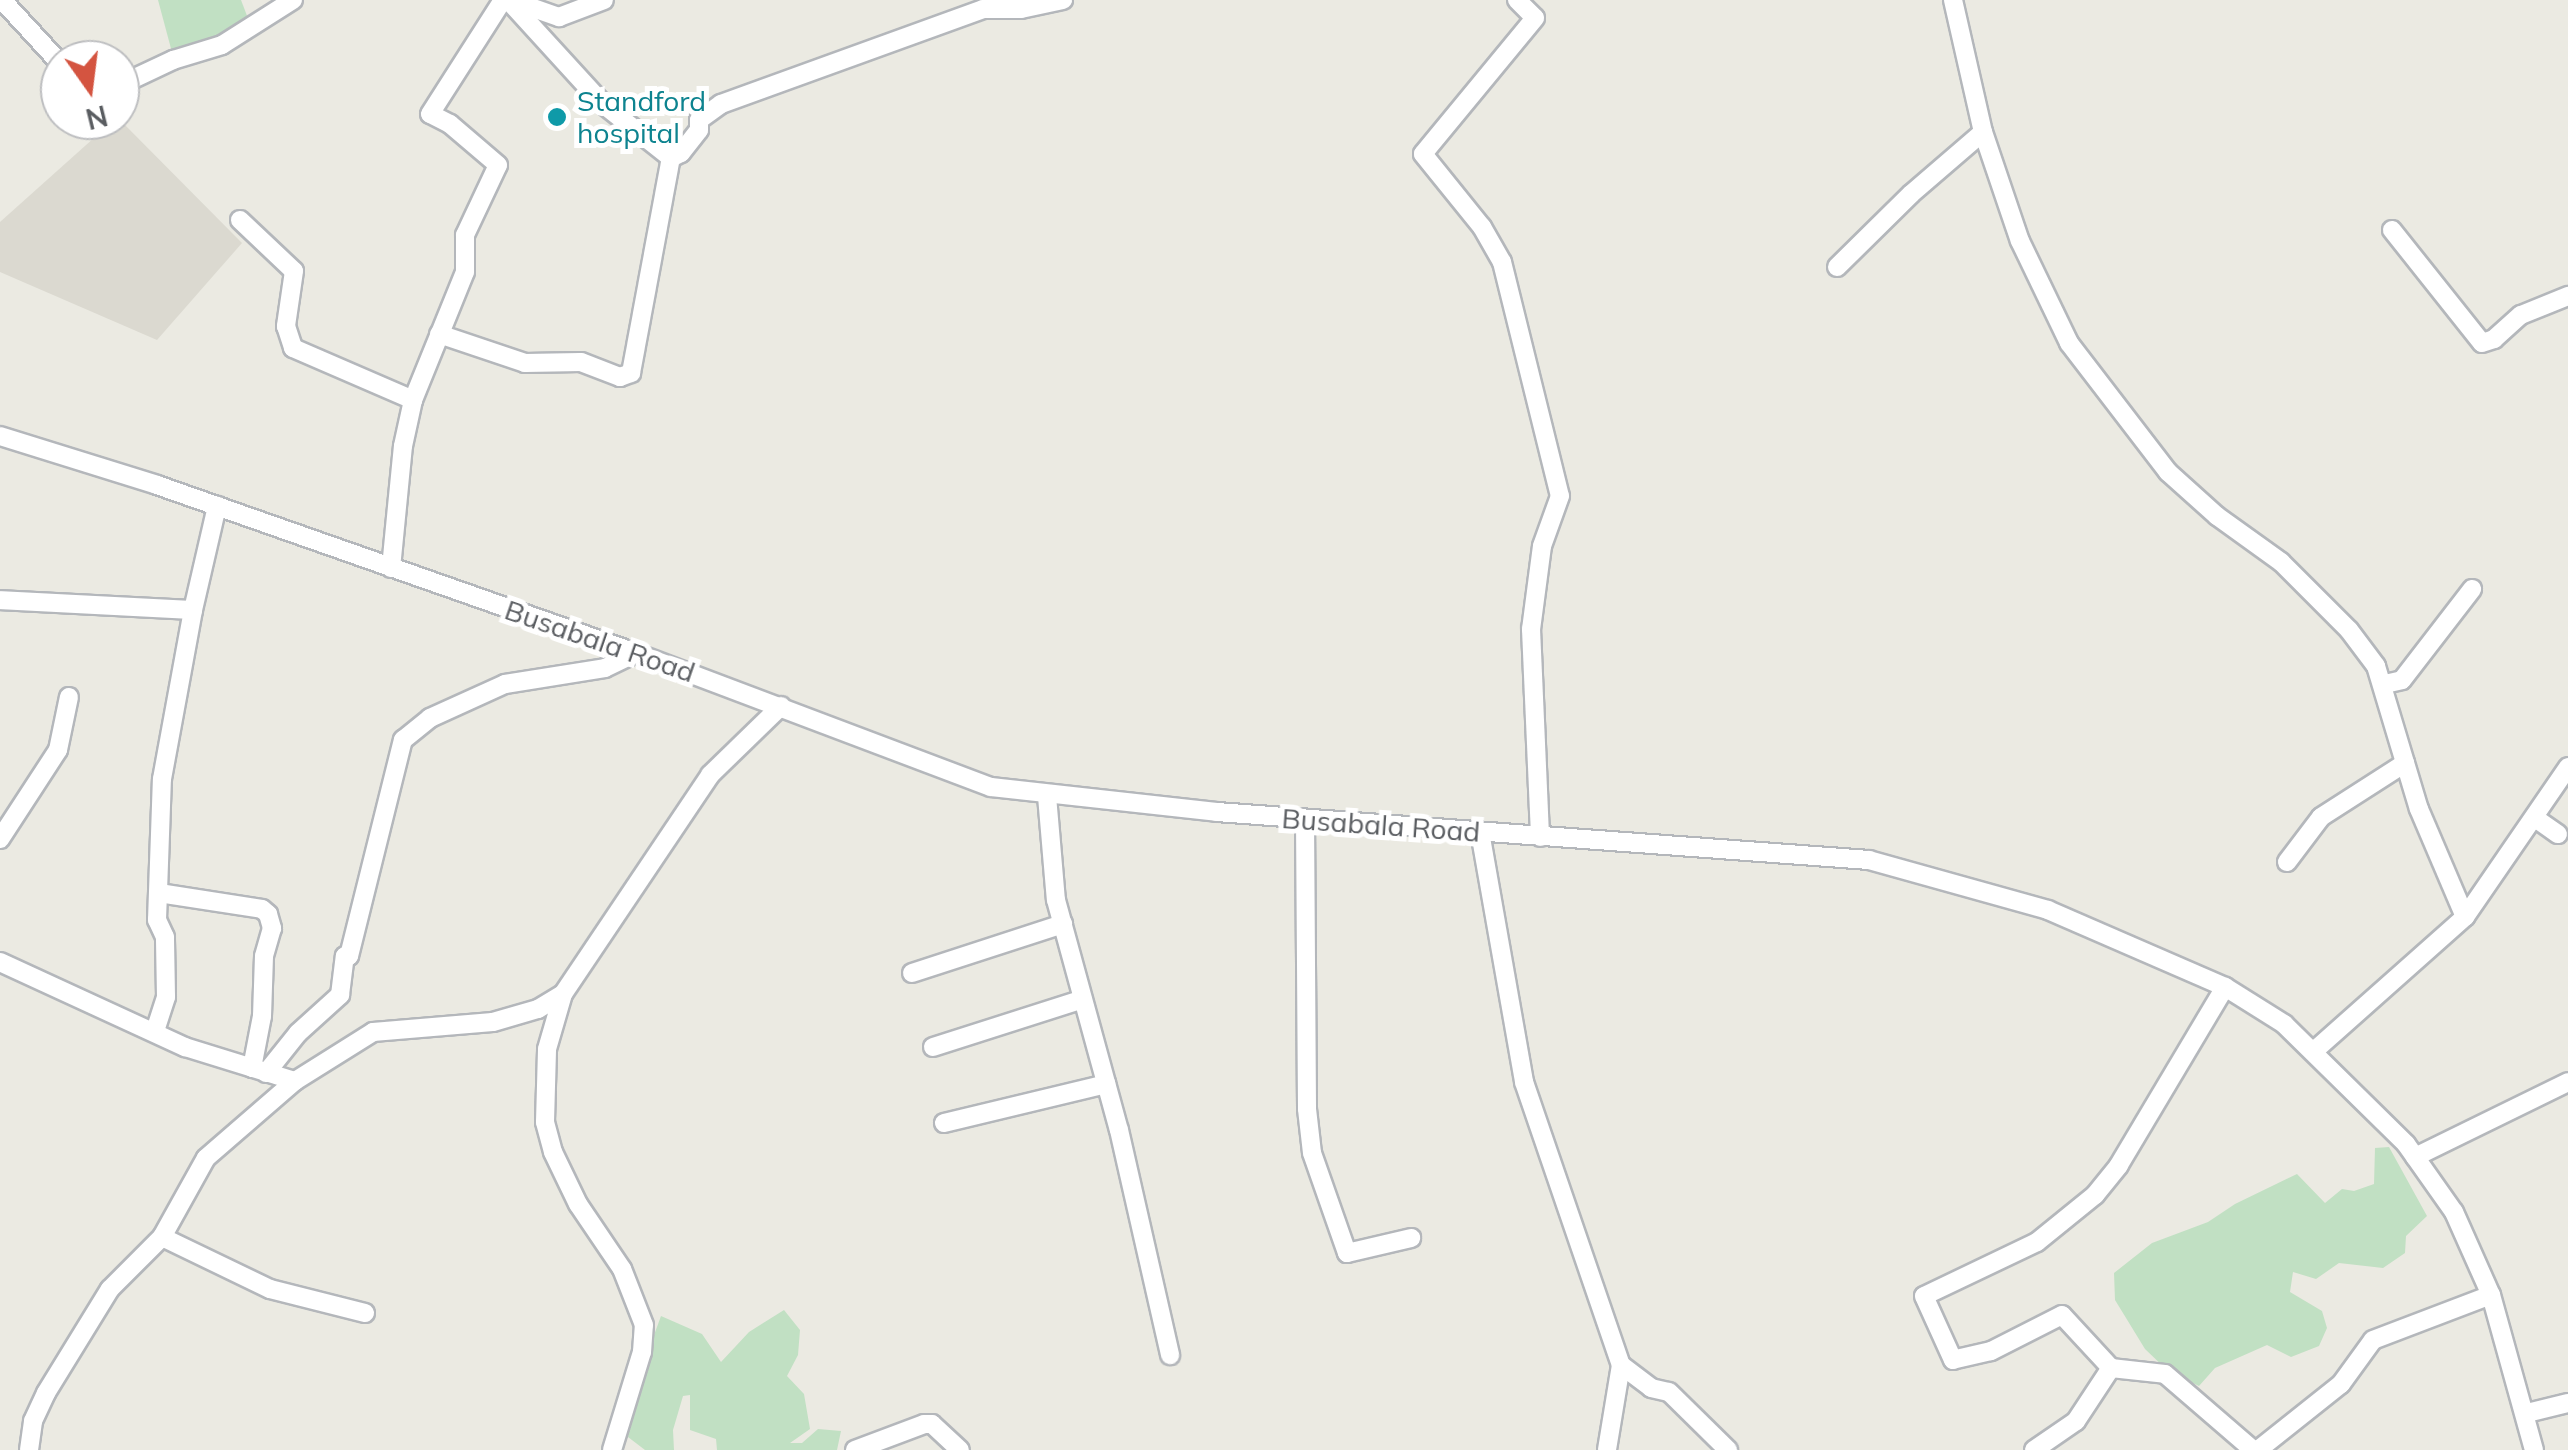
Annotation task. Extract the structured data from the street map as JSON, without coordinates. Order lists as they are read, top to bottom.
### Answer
{
  "streets": {
    "street": ["Busabala Road"]
  },
  "places": ["Standford hospital"],
  "north": "bottom"
}
